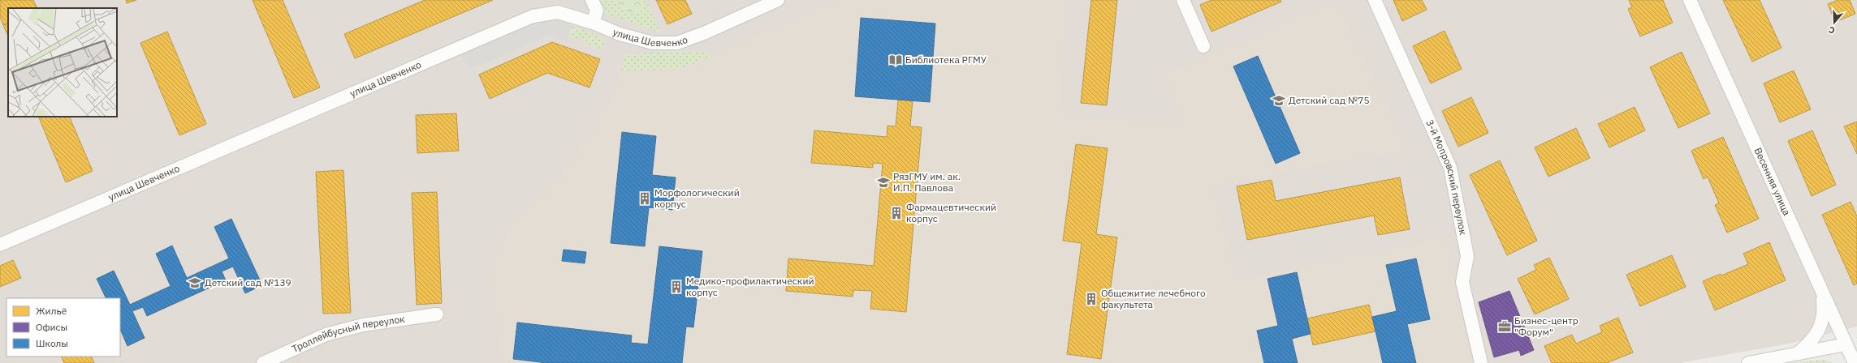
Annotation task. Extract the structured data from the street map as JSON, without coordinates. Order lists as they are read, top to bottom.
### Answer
{
  "streets": {
    "street": [
      "улица Шевченко",
      "3-й Мопровский переулок",
      "Весенняя улица",
      "Троллейбусный переулок"
    ]
  },
  "places": {
    "library": ["Библиотека РГМУ"],
    "school or university": ["Детский сад №75", "РязГМУ им. ак. И.П. Павлова", "Детский сад №139"],
    "building": [
      "Морфологический корпус",
      "Фармацевтический корпус",
      "Медико-профилактический корпус",
      "Общежитие лечебного факультета"
    ],
    "office": ["Бизнес-центр \"Форум\""]
  },
  "legend": ["Жильё", "Офисы", "Школы"],
  "north": "bottom"
}
